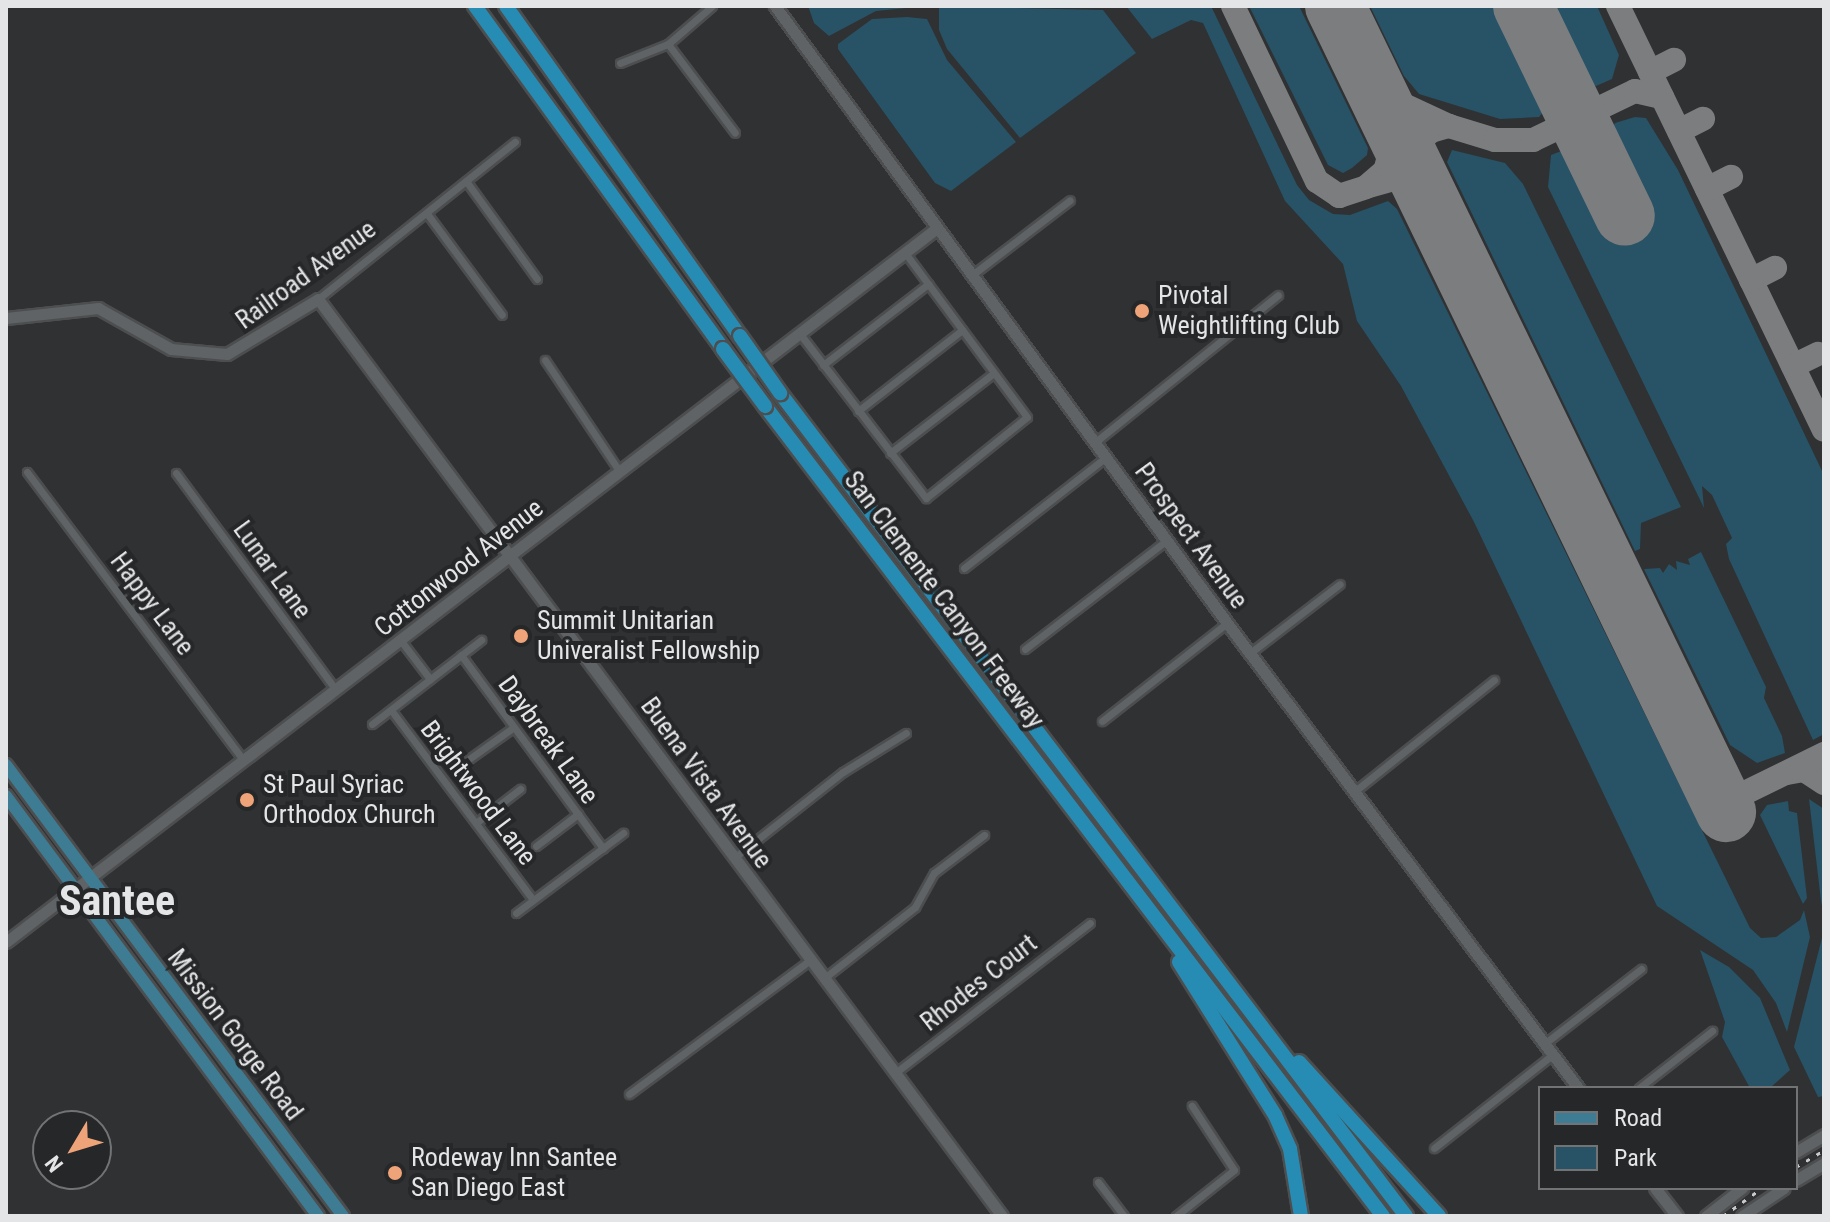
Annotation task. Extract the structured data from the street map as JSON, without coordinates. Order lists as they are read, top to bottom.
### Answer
{
  "streets": {
    "highway": ["San Clemente Canyon Freeway"],
    "main road": ["Mission Gorge Road"],
    "street": [
      "Railroad Avenue",
      "Prospect Avenue",
      "Cottonwood Avenue",
      "Lunar Lane",
      "Happy Lane",
      "Daybreak Lane",
      "Buena Vista Avenue",
      "Brightwood Lane",
      "Rhodes Court"
    ]
  },
  "crossings": [
    ["Railroad Avenue", "Buena Vista Avenue"],
    ["Prospect Avenue", "Cottonwood Avenue"],
    ["Cottonwood Avenue", "Lunar Lane"],
    ["Cottonwood Avenue", "Happy Lane"],
    ["Cottonwood Avenue", "Buena Vista Avenue"],
    ["Cottonwood Avenue", "Mission Gorge Road"],
    ["Buena Vista Avenue", "Rhodes Court"]
  ],
  "districts": ["Santee"],
  "places": [
    "Pivotal Weightlifting Club",
    "Summit Unitarian Univeralist Fellowship",
    "St Paul Syriac Orthodox Church",
    "Rodeway Inn Santee San Diego East"
  ],
  "legend": ["Road", "Park"],
  "north": "bottom left"
}
